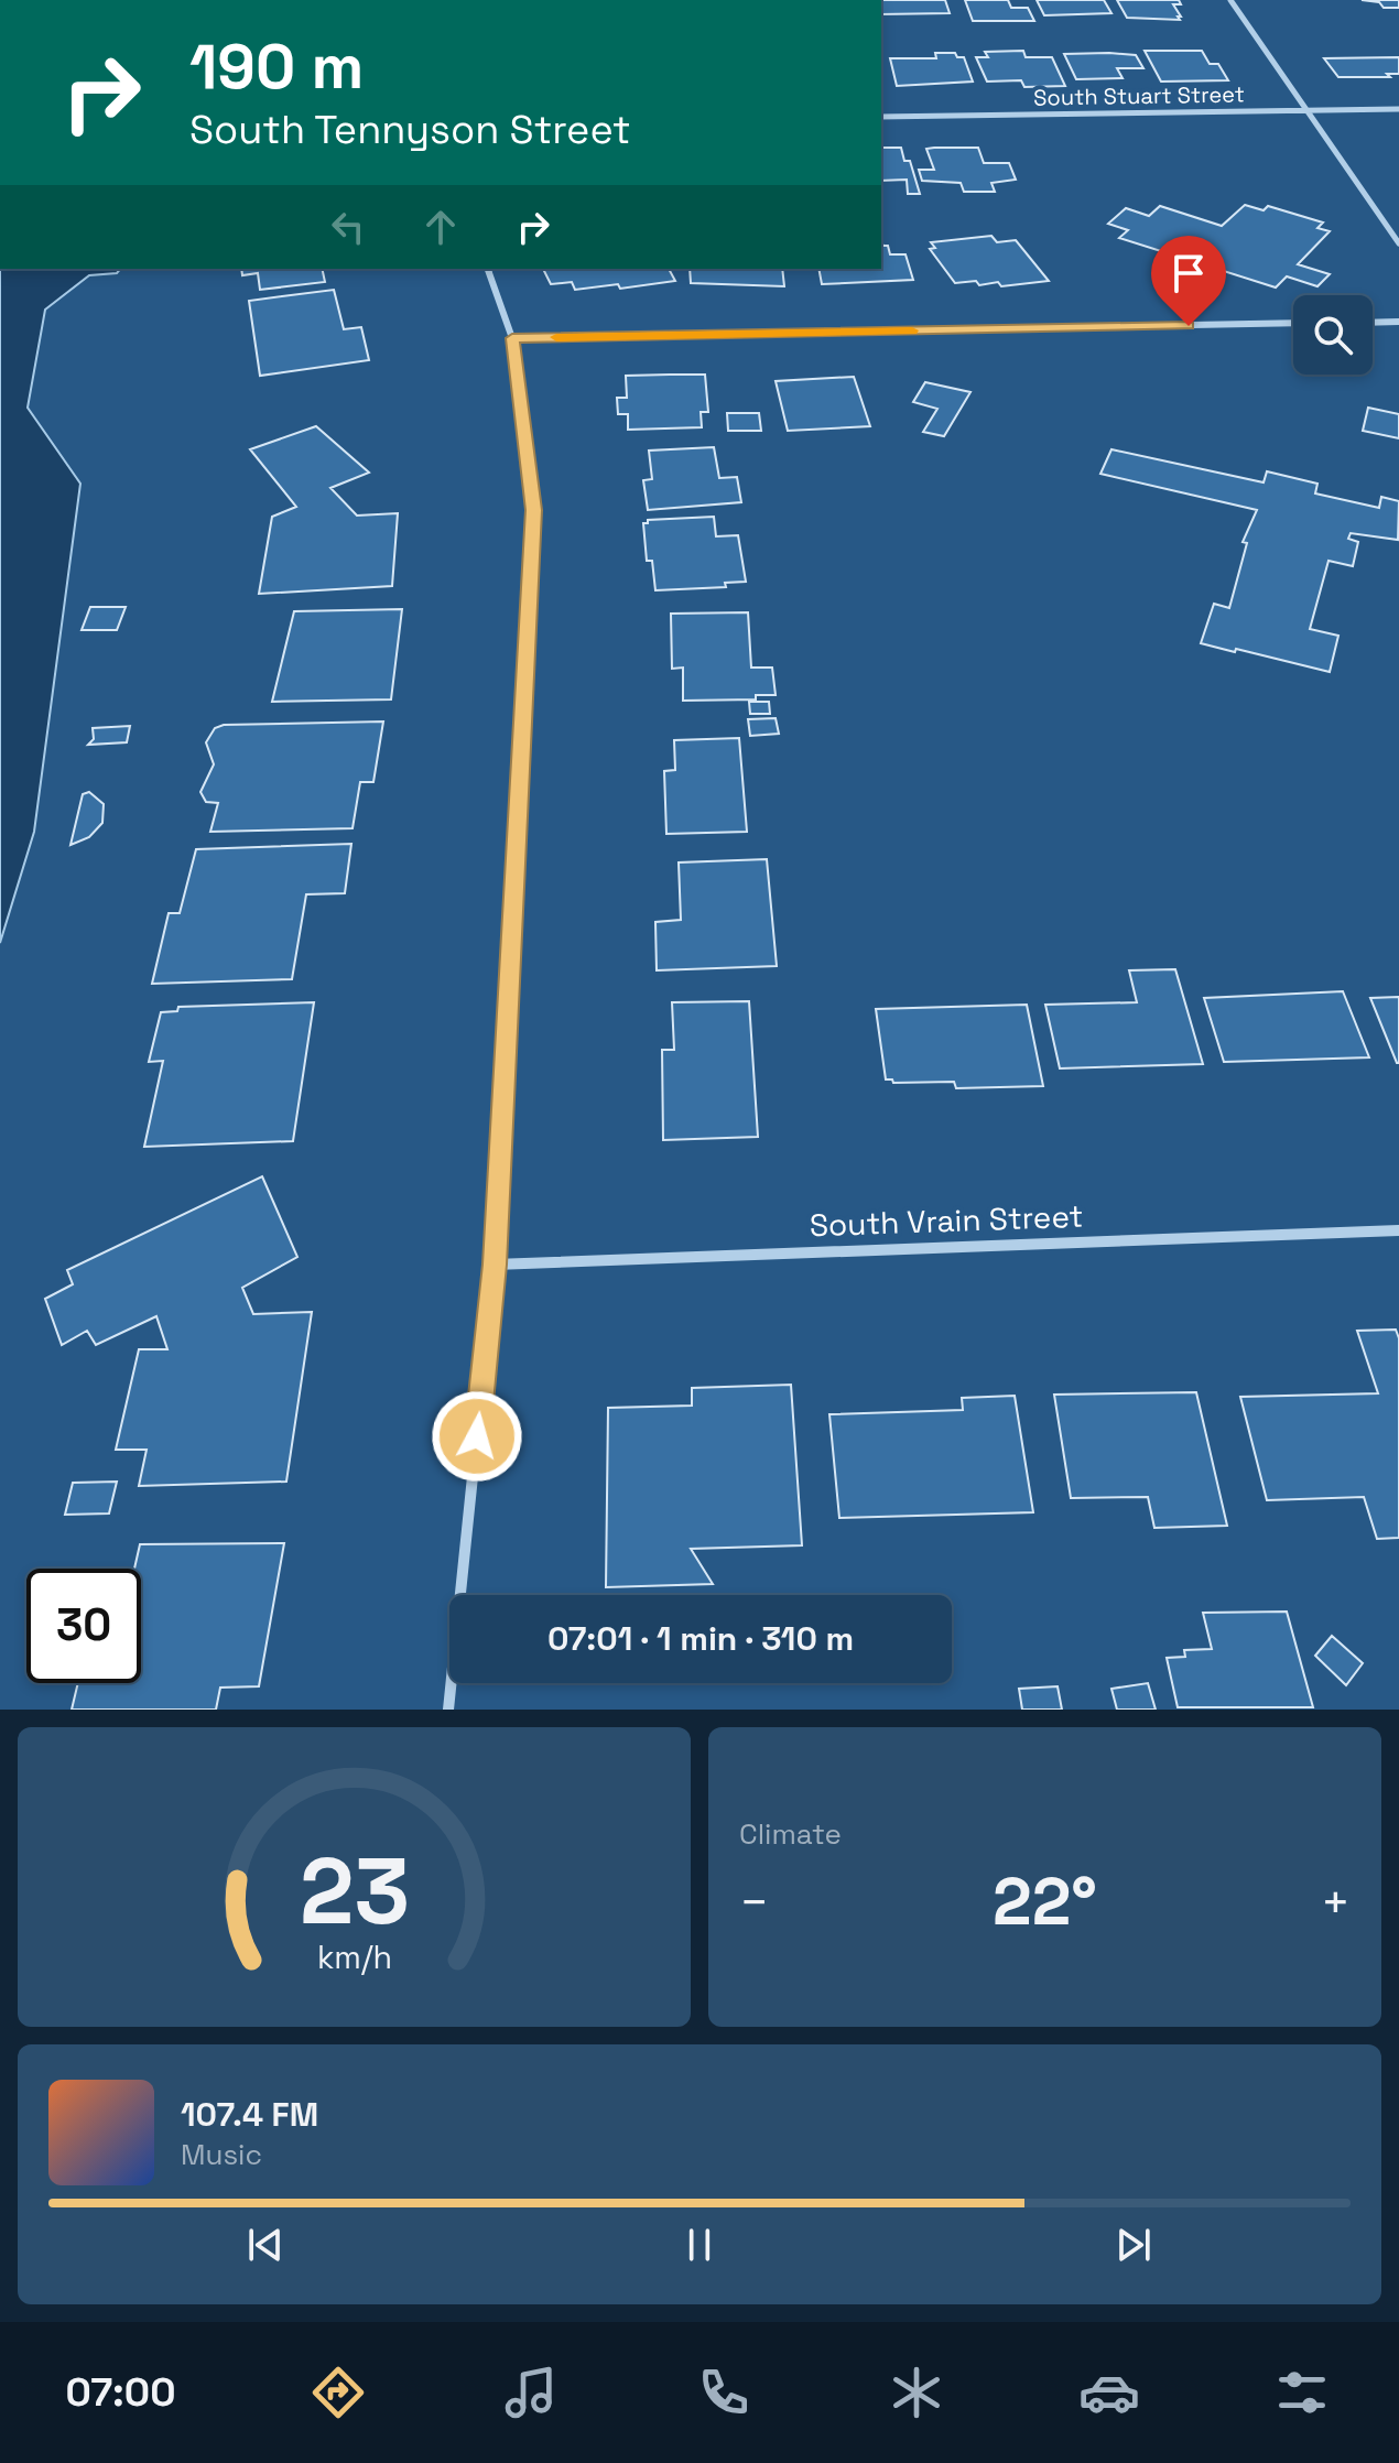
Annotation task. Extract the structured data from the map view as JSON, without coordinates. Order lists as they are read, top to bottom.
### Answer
{
  "streets": {
    "street": ["South Stuart Street", "South Vrain Street"]
  },
  "page": {
    "turn": ["190 m", "South Tennyson Street"],
    "limit": "30",
    "trip": "07:01 · 1 min · 310 m",
    "tile": "Climate",
    "heat": ["−", "22°", "+"],
    "song": ["107.4 FM", "Music"],
    "tabs": "07:00",
    "gauge": ["23", "km/h"]
  }
}
